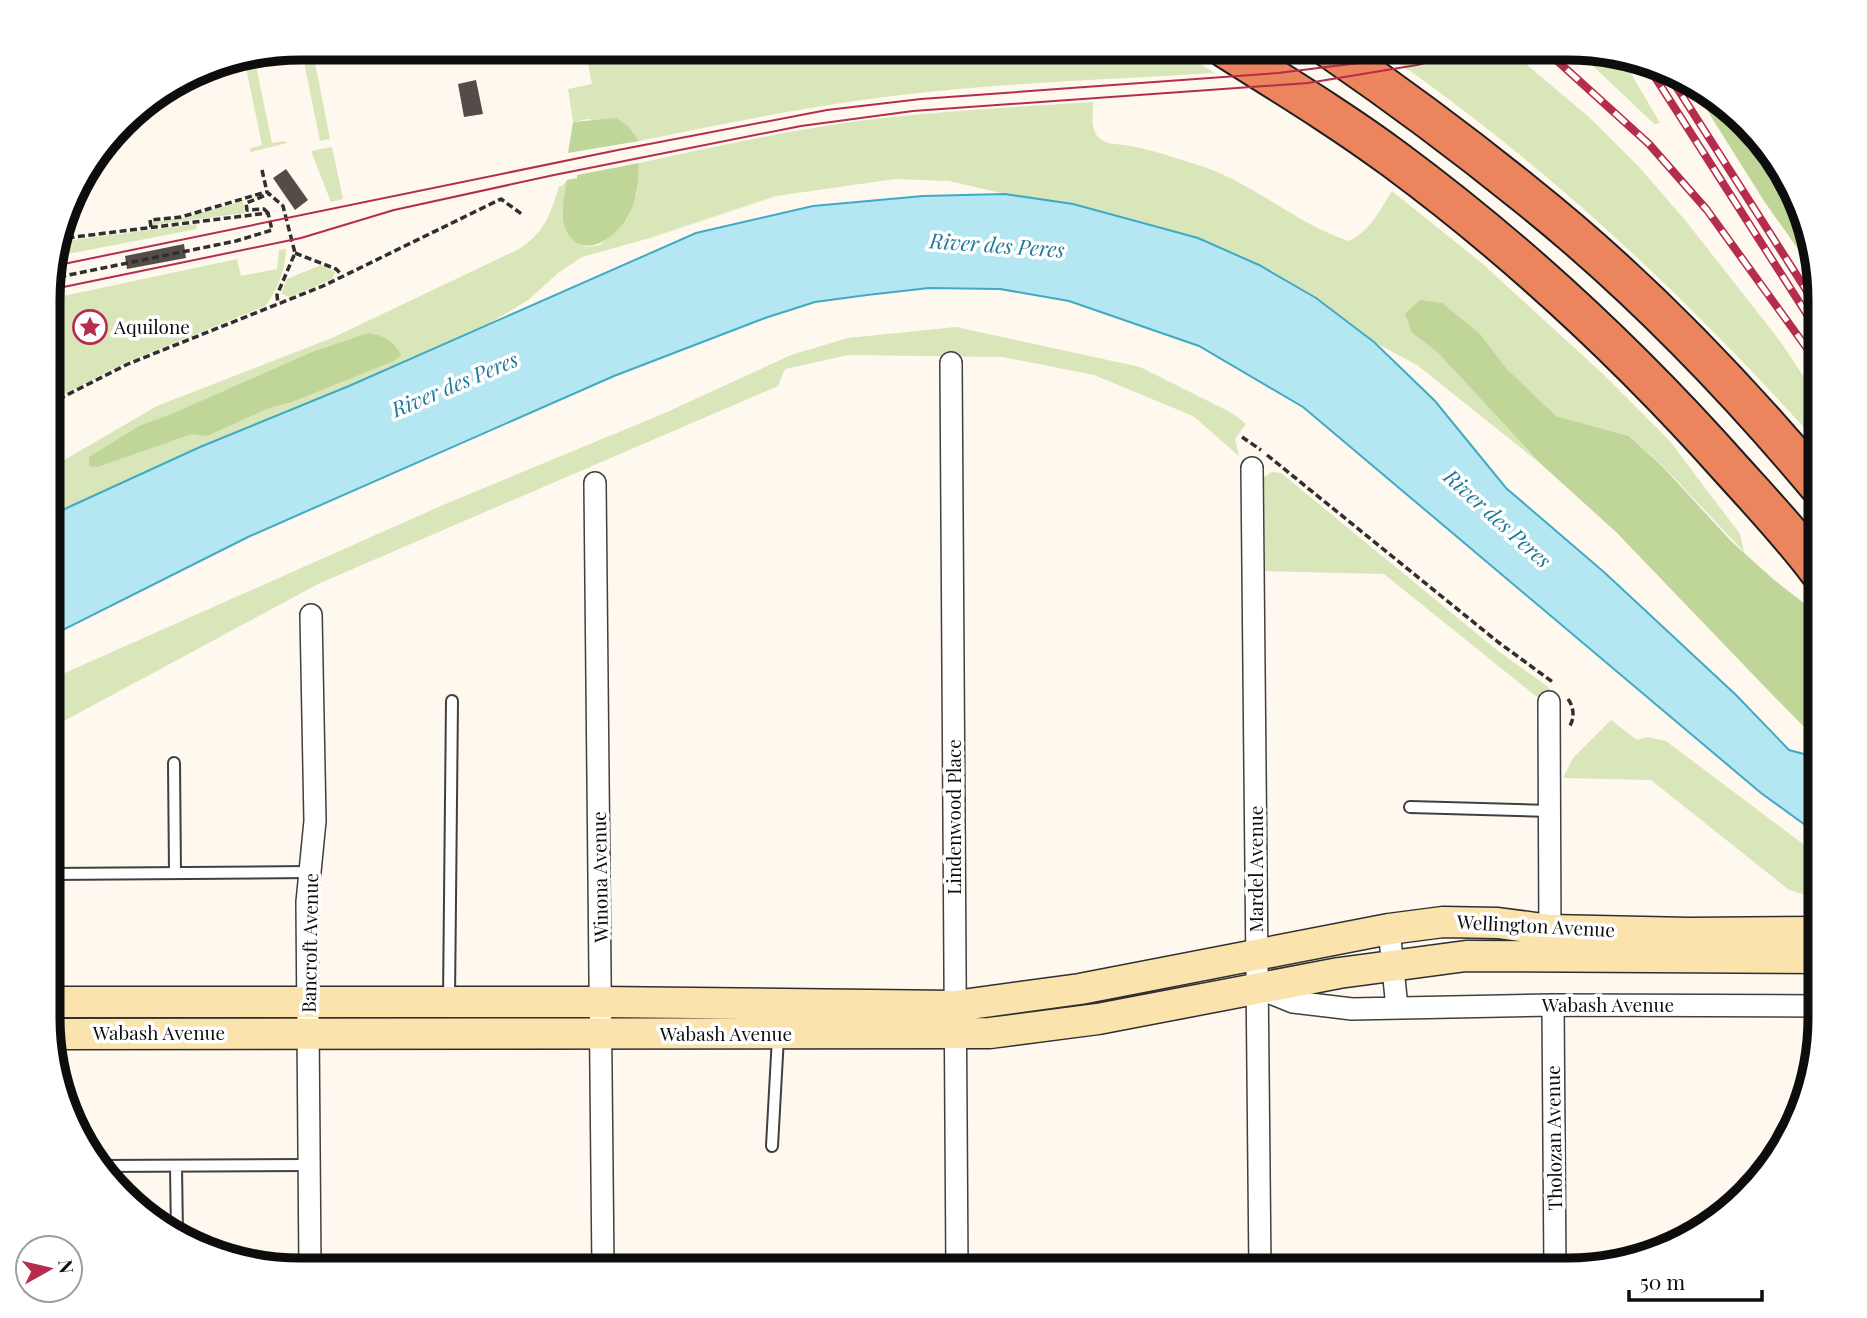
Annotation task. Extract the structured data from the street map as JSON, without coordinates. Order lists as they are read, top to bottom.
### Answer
{
  "streets": {
    "main road": ["Wellington Avenue", "Wabash Avenue"],
    "street": [
      "Lindenwood Place",
      "Mardel Avenue",
      "Winona Avenue",
      "Bancroft Avenue",
      "Tholozan Avenue"
    ]
  },
  "crossings": [
    ["Lindenwood Place", "Wabash Avenue"],
    ["Mardel Avenue", "Wellington Avenue"],
    ["Mardel Avenue", "Wabash Avenue"],
    ["Winona Avenue", "Wabash Avenue"],
    ["Wellington Avenue", "Wabash Avenue"],
    ["Bancroft Avenue", "Wabash Avenue"],
    ["Wabash Avenue", "Tholozan Avenue"]
  ],
  "water": ["River des Peres"],
  "places": {
    "place": ["Aquilone"]
  },
  "scale_bar": "50 m",
  "north": "right"
}
